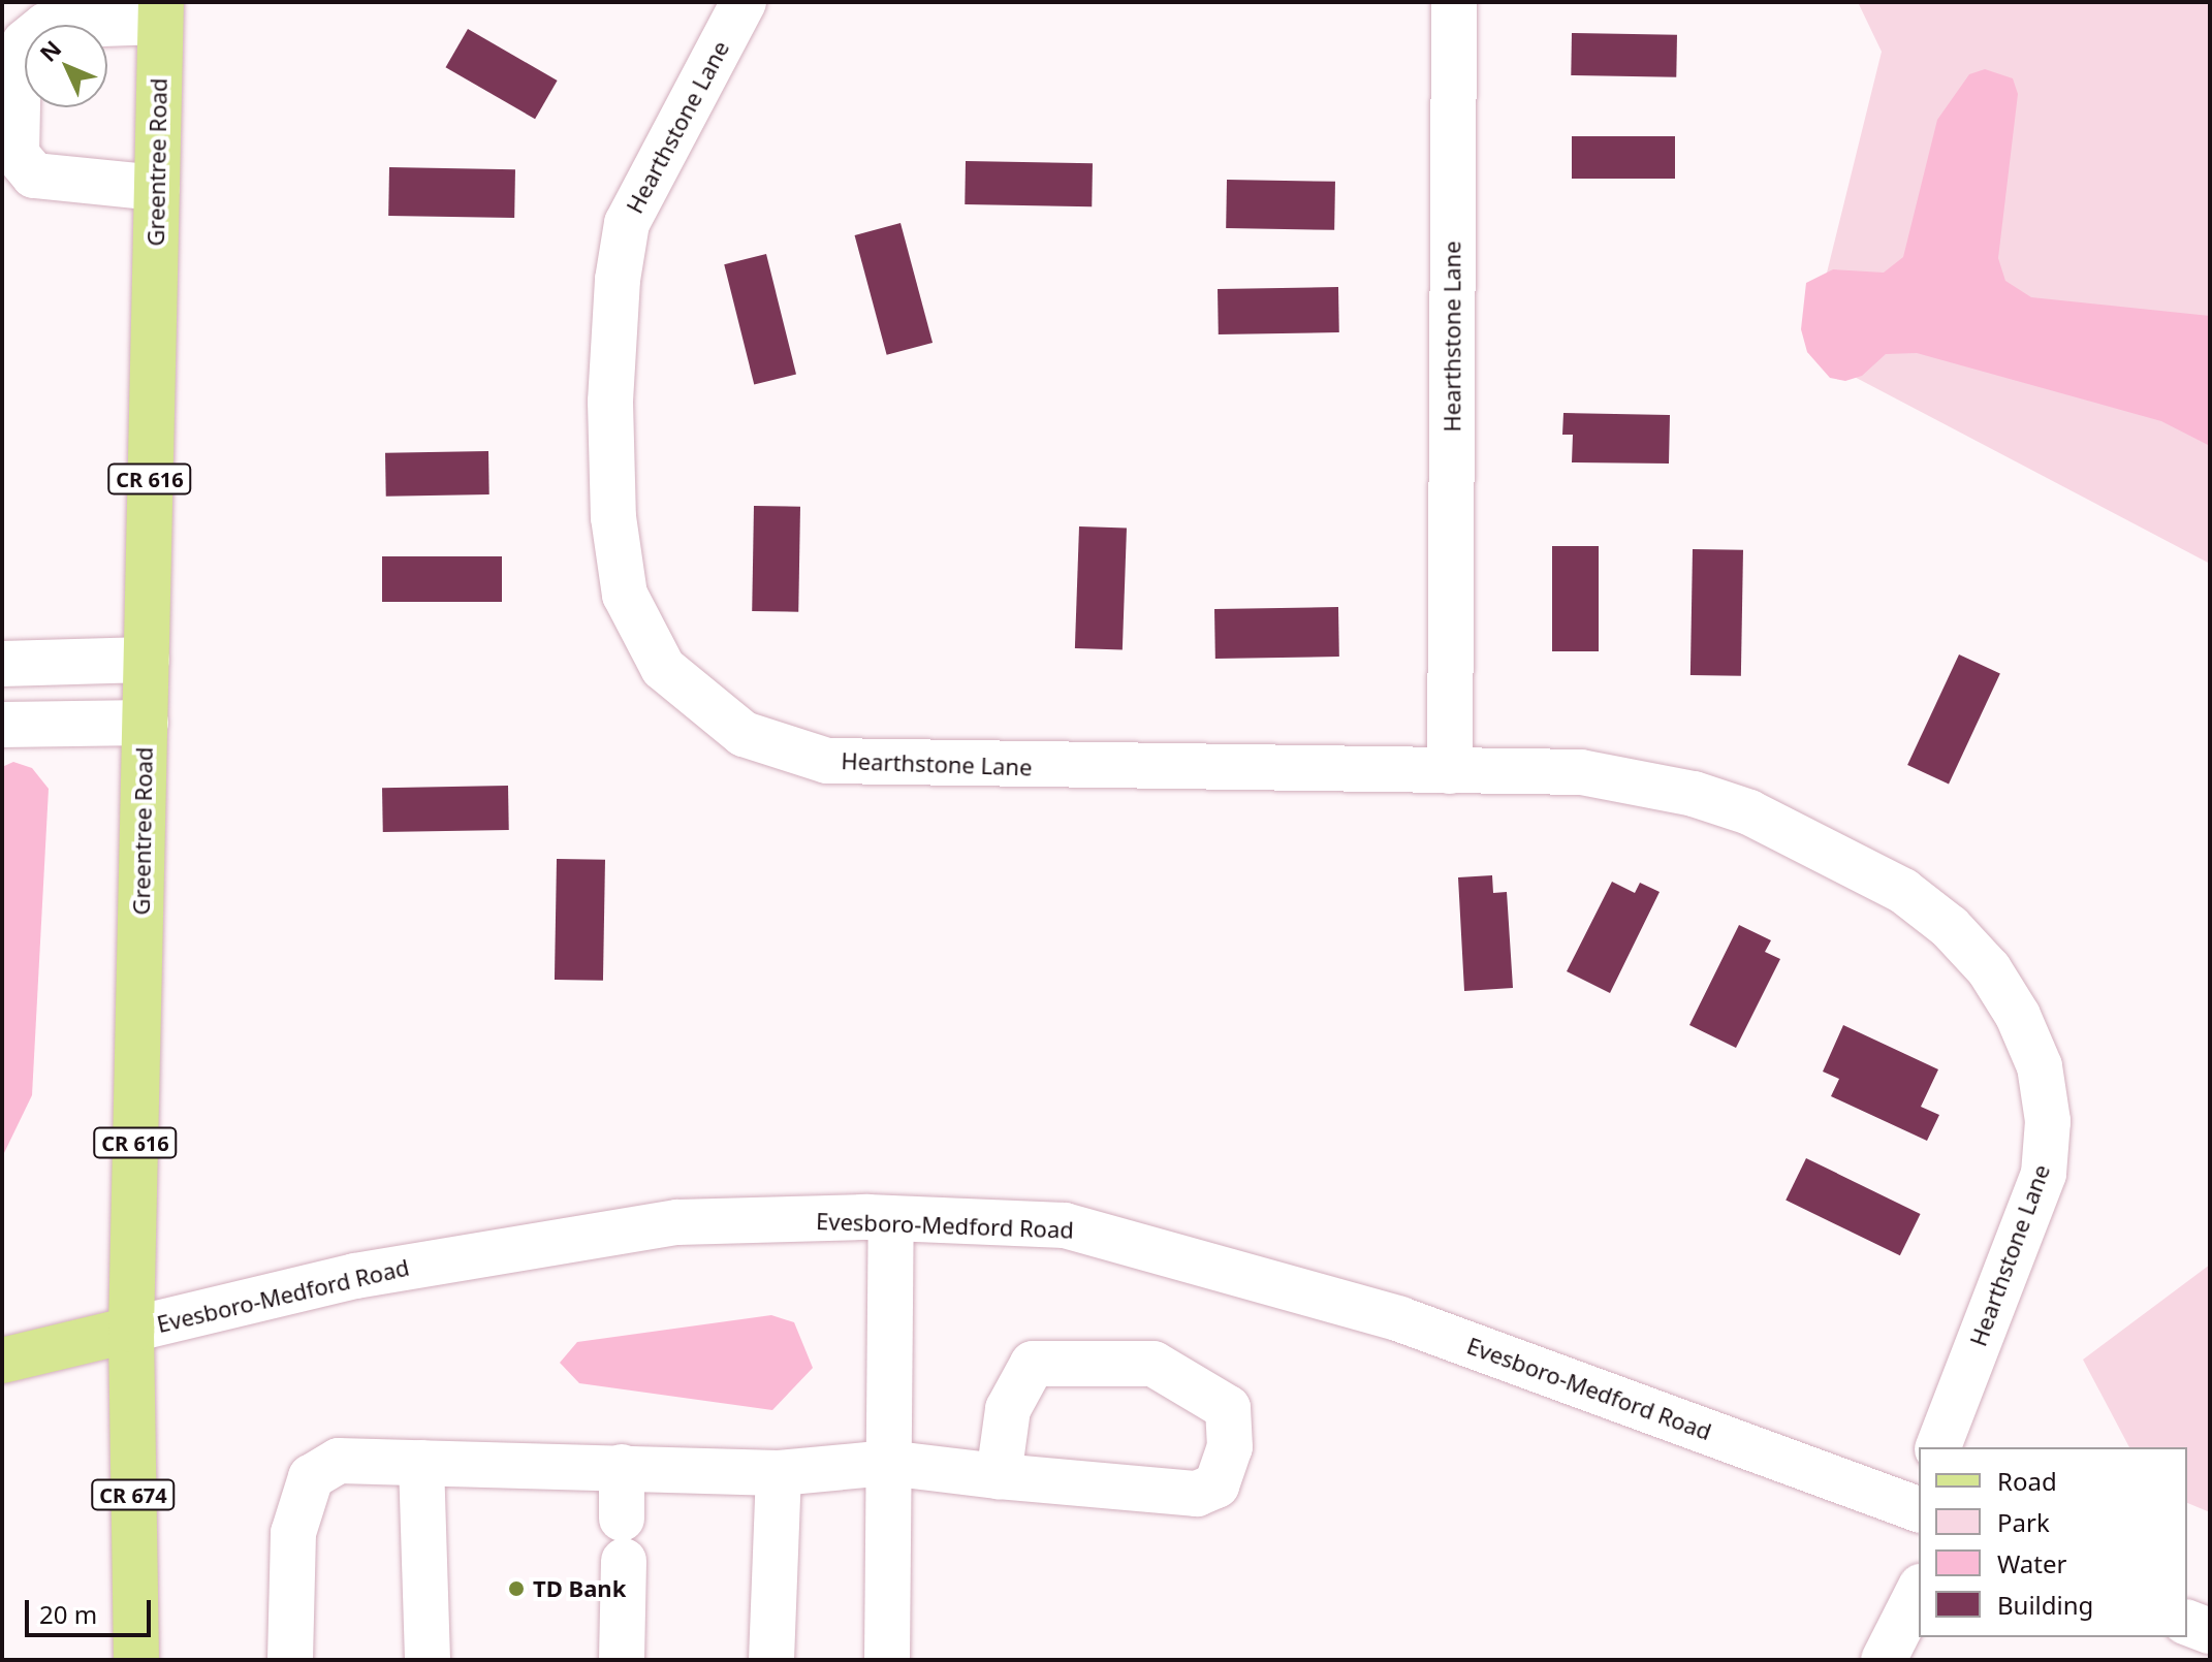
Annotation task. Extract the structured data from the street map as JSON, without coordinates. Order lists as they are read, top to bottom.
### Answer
{
  "streets": {
    "main road": ["Greentree Road", "CR 616", "CR 674"],
    "street": ["Hearthstone Lane", "Evesboro-Medford Road"]
  },
  "crossings": [
    ["Greentree Road", "Evesboro-Medford Road"]
  ],
  "places": ["TD Bank"],
  "legend": [
    "Road",
    "Park",
    "Water",
    "Building"
  ],
  "scale_bar": "20 m",
  "north": "top left"
}
